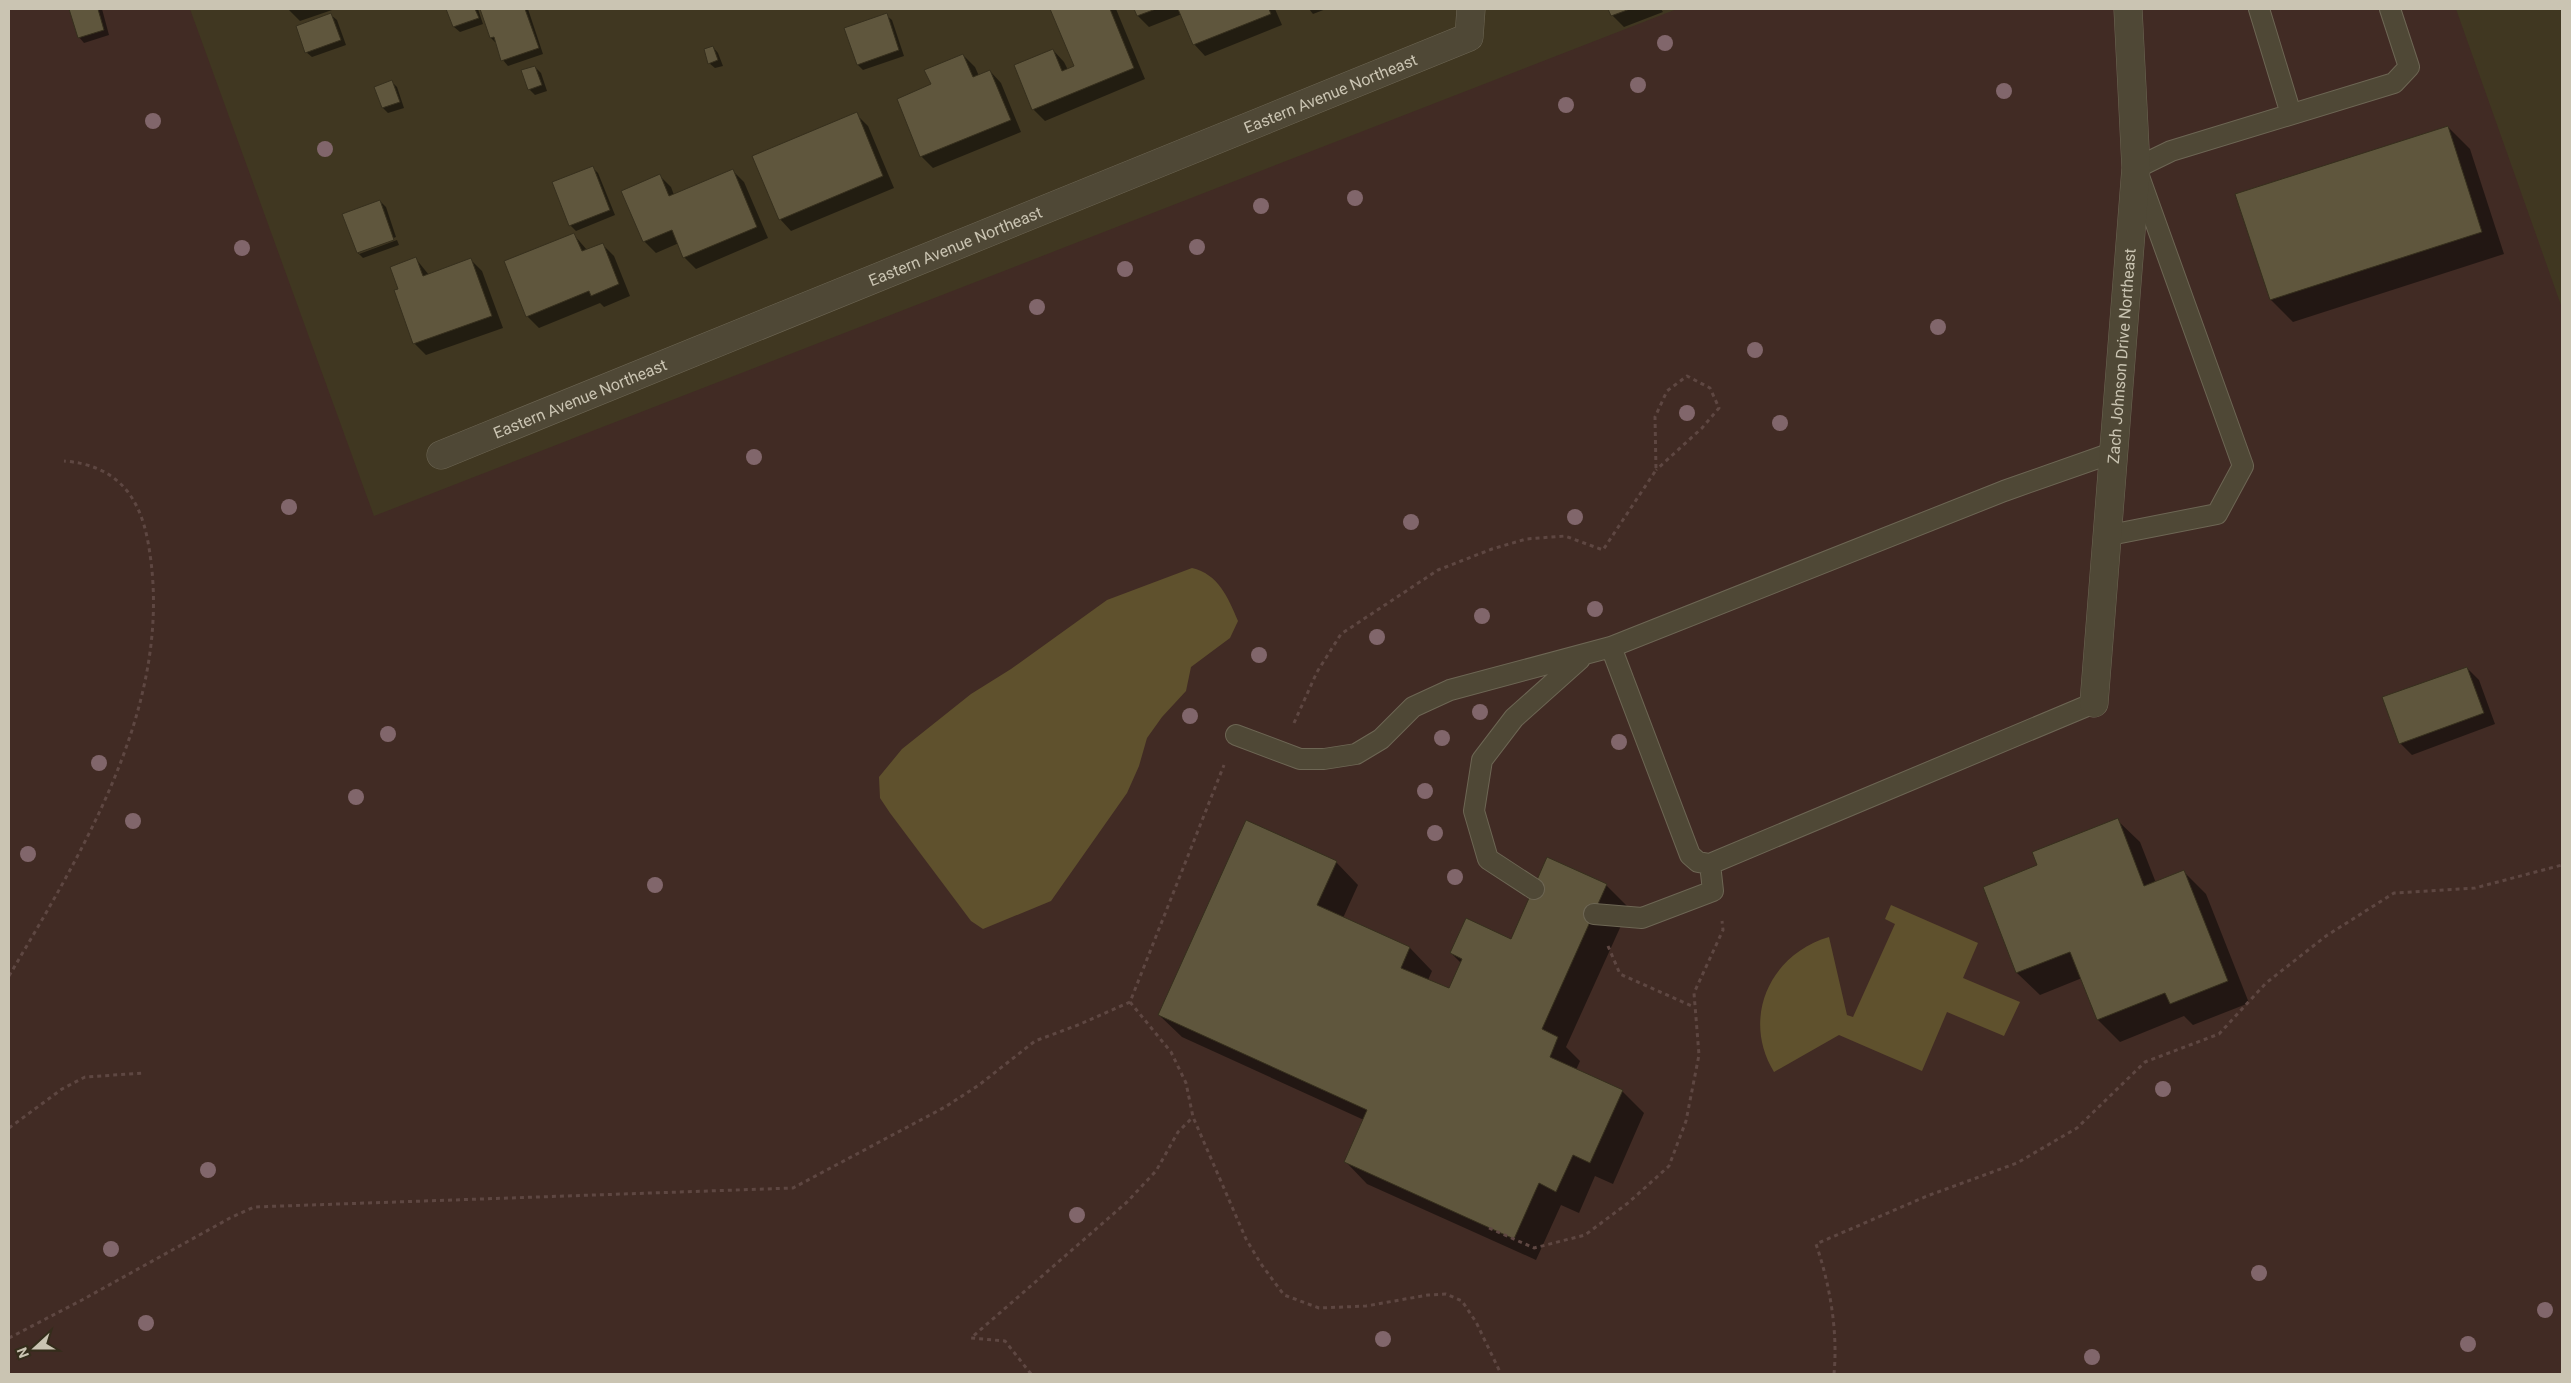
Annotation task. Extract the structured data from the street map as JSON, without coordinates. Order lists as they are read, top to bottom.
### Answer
{
  "streets": {
    "street": ["Eastern Avenue Northeast", "Zach Johnson Drive Northeast"]
  },
  "north": "left"
}
